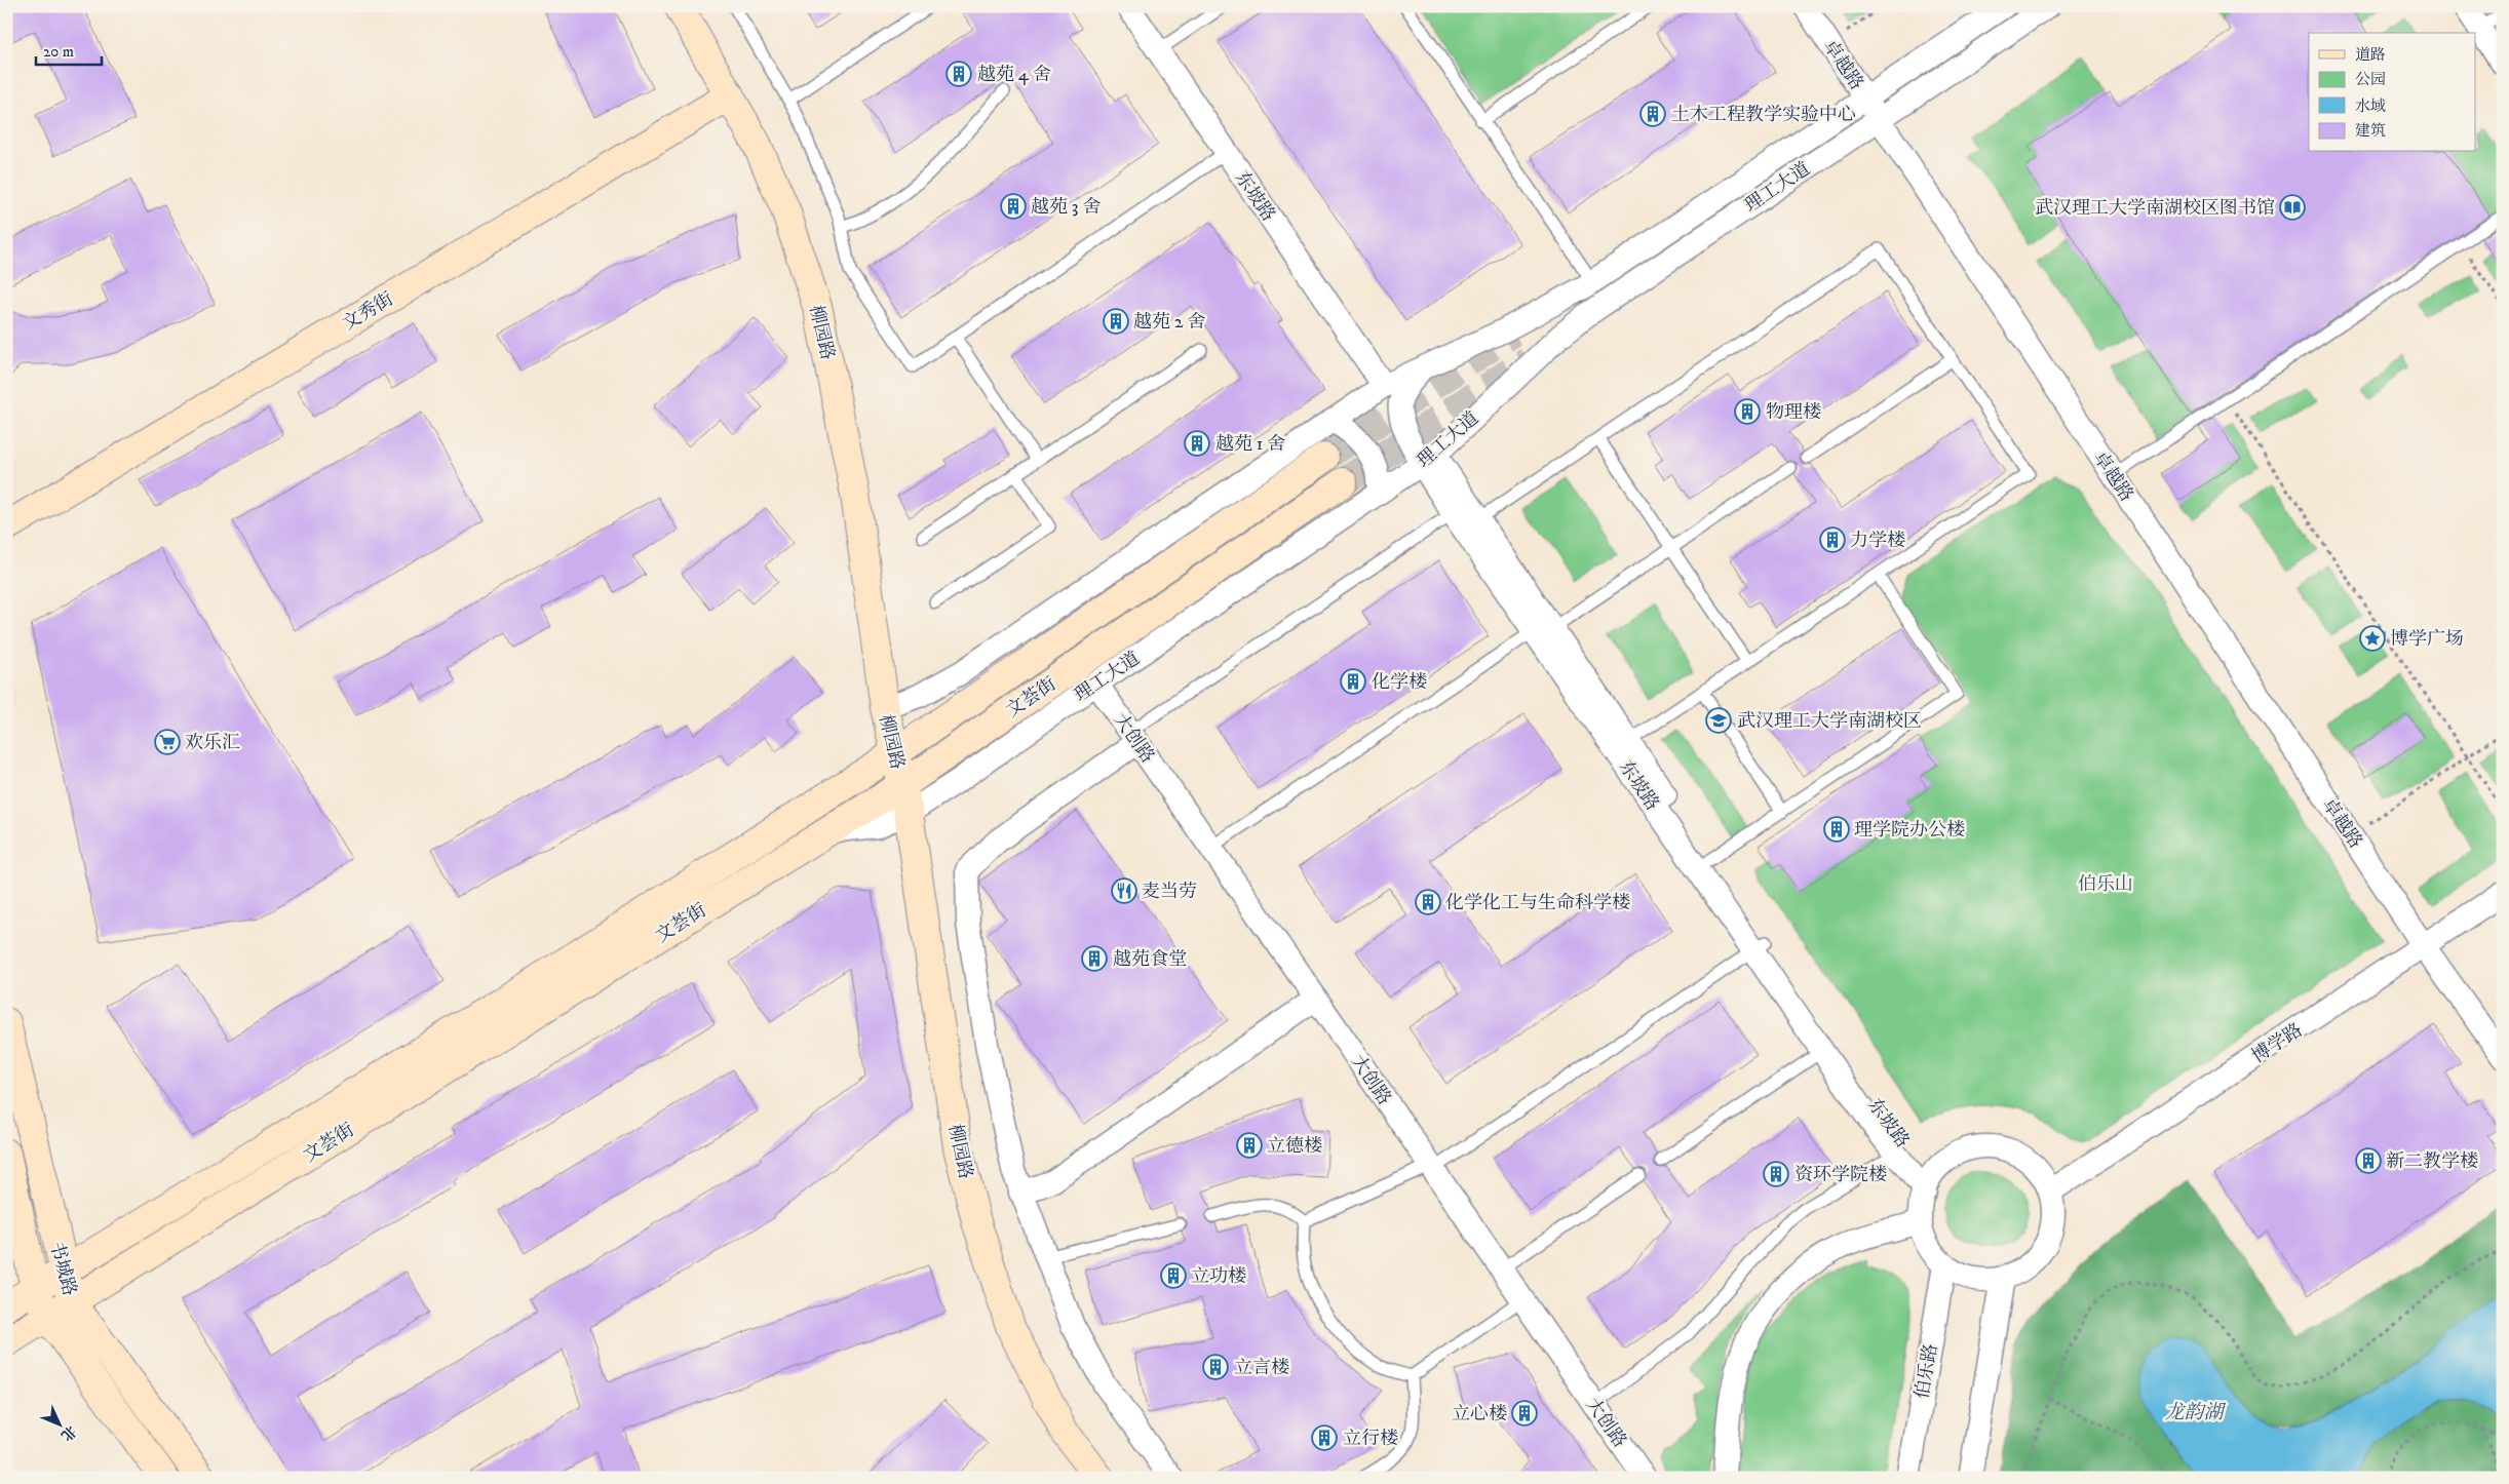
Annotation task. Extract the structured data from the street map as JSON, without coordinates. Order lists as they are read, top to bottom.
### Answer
{
  "streets": {
    "main road": [
      "文秀街",
      "柳园路",
      "文荟街",
      "书城路"
    ],
    "street": [
      "卓越路",
      "理工大道",
      "东坡路",
      "大创路",
      "博学路",
      "伯乐路"
    ]
  },
  "crossings": [
    ["卓越路", "理工大道"],
    ["卓越路", "博学路"],
    ["理工大道", "东坡路"],
    ["理工大道", "柳园路"],
    ["理工大道", "文荟街"],
    ["理工大道", "大创路"],
    ["东坡路", "博学路"],
    ["东坡路", "伯乐路"],
    ["文秀街", "柳园路"],
    ["柳园路", "文荟街"],
    ["文荟街", "书城路"],
    ["博学路", "伯乐路"]
  ],
  "water": ["龙韵湖"],
  "parks": ["伯乐山"],
  "places": {
    "building": [
      "越苑 4 舍",
      "土木工程教学实验中心",
      "越苑 3 舍",
      "越苑 2 舍",
      "物理楼",
      "越苑 1 舍",
      "力学楼",
      "化学楼",
      "理学院办公楼",
      "化学化工与生命科学楼",
      "越苑食堂",
      "立德楼",
      "新二教学楼",
      "资环学院楼",
      "立功楼",
      "立言楼",
      "立心楼",
      "立行楼"
    ],
    "library": ["武汉理工大学南湖校区图书馆"],
    "place": ["博学广场"],
    "school or university": ["武汉理工大学南湖校区"],
    "supermarket": ["欢乐汇"],
    "restaurant": ["麦当劳"]
  },
  "legend": [
    "道路",
    "公园",
    "水域",
    "建筑"
  ],
  "scale_bar": "20 m",
  "north": "bottom right"
}
